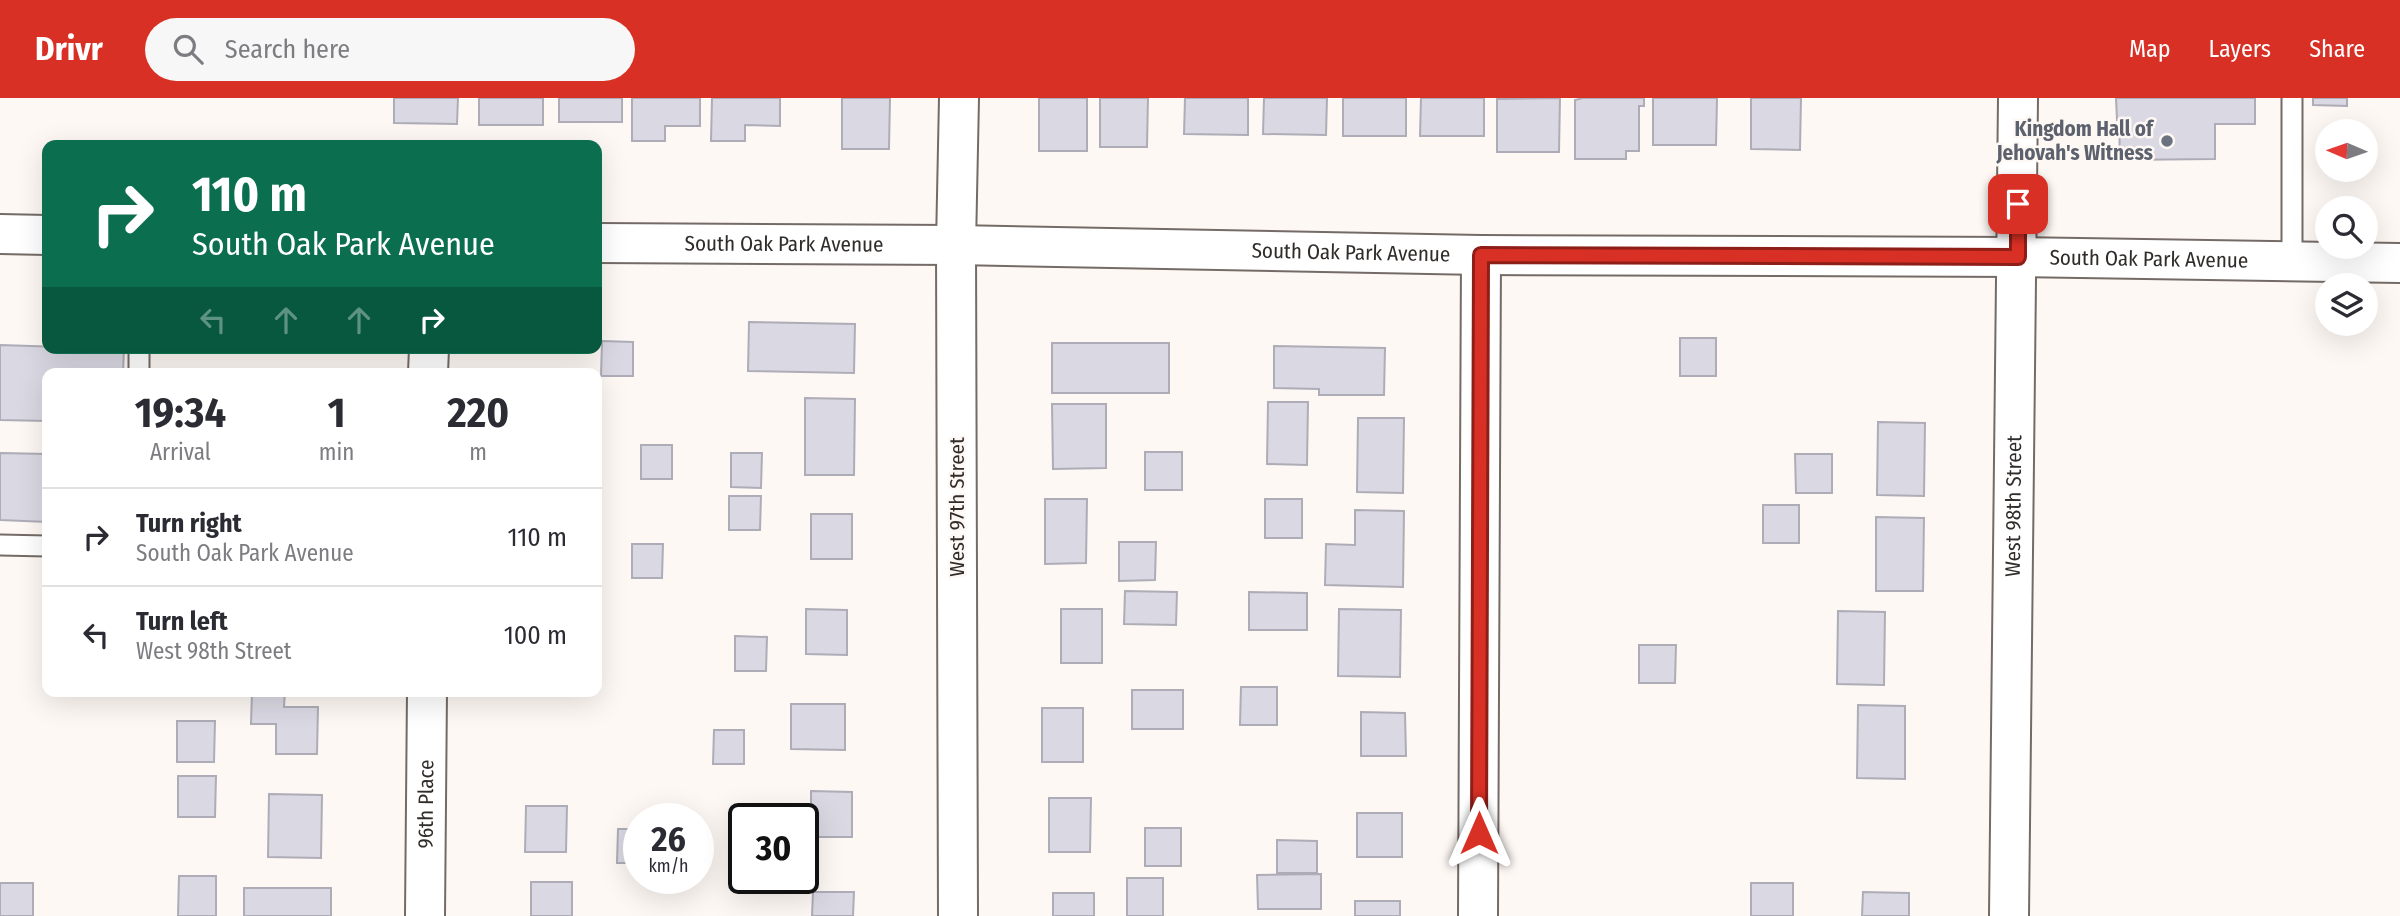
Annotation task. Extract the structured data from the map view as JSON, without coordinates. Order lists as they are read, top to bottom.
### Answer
{
  "streets": {
    "street": [
      "South Oak Park Avenue",
      "West 97th Street",
      "West 98th Street",
      "96th Place"
    ]
  },
  "crossings": [
    ["South Oak Park Avenue", "West 97th Street"],
    ["South Oak Park Avenue", "West 98th Street"]
  ],
  "places": ["Kingdom Hall of Jehovah's Witness"],
  "north": "left",
  "page": {
    "header": "Drivr",
    "search": "Search here",
    "nav": ["Map", "Layers", "Share"],
    "turn": ["110 m", "South Oak Park Avenue"],
    "eta": [
      "19:34",
      "Arrival",
      "1",
      "min",
      "220",
      "m"
    ],
    "list": [
      {
        "name": "Turn right",
        "note": "South Oak Park Avenue",
        "value": "110 m"
      },
      {
        "name": "Turn left",
        "note": "West 98th Street",
        "value": "100 m"
      }
    ],
    "speed": "26 km/h",
    "limit": "30"
  }
}
